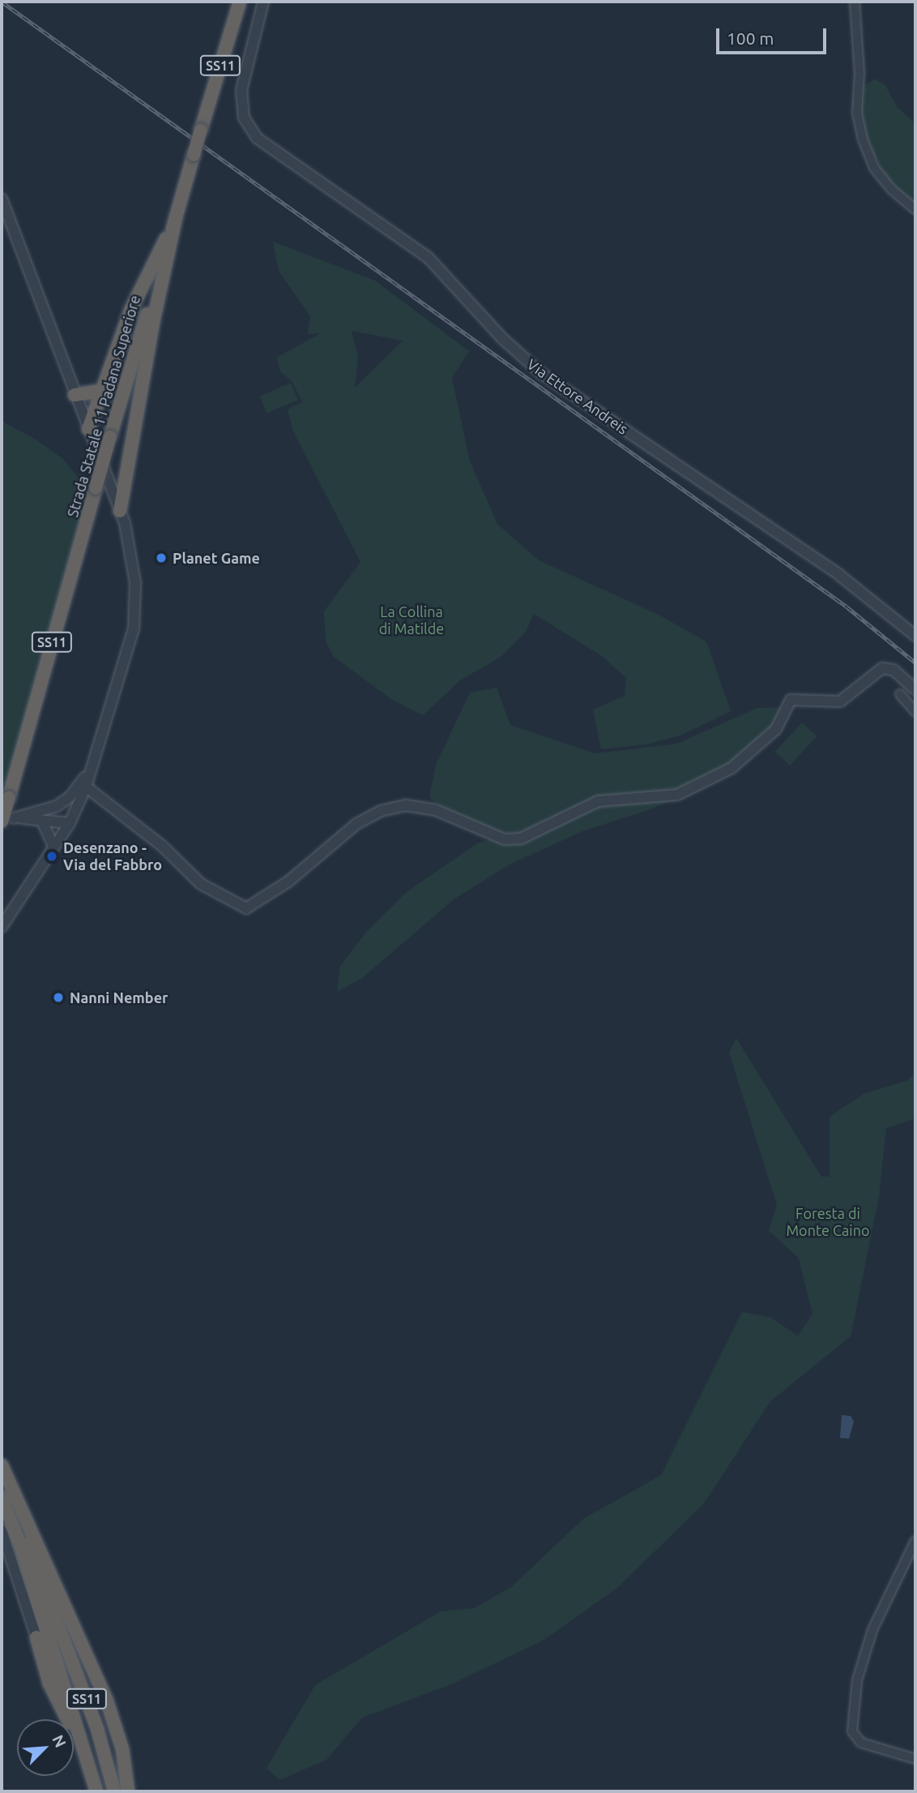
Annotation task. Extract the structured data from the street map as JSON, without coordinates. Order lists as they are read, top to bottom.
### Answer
{
  "streets": {
    "highway": ["SS11", "Strada Statale 11 Padana Superiore"],
    "street": ["Via Ettore Andreis"]
  },
  "parks": ["La Collina di Matilde", "Foresta di Monte Caino"],
  "places": ["Planet Game", "Desenzano - Via del Fabbro", "Nanni Nember"],
  "scale_bar": "100 m",
  "north": "top right"
}
